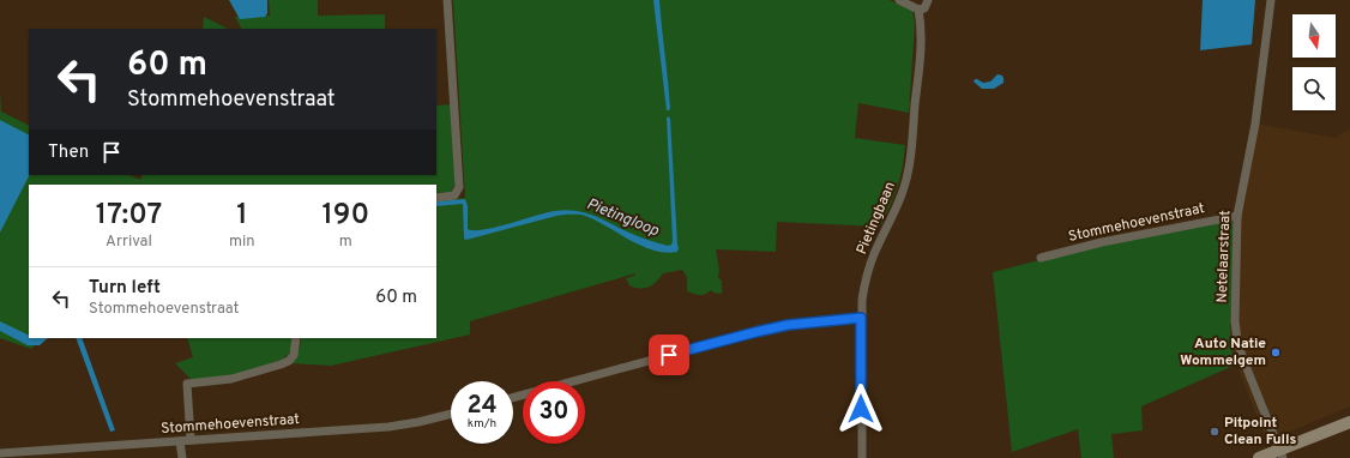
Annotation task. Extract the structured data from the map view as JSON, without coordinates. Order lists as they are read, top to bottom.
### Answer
{
  "streets": {
    "street": ["Pietingbaan", "Stommehoevenstraat", "Netelaarstraat"]
  },
  "crossings": [
    ["Stommehoevenstraat", "Netelaarstraat"]
  ],
  "water": ["Pietingloop"],
  "places": ["Auto Natie Wommelgem", "Pitpoint Clean Fulls"],
  "north": "bottom",
  "page": {
    "turn": ["60 m", "Stommehoevenstraat"],
    "then": "Then",
    "eta": [
      "17:07",
      "Arrival",
      "1",
      "min",
      "190",
      "m"
    ],
    "list": [
      {
        "name": "Turn left",
        "note": "Stommehoevenstraat",
        "value": "60 m"
      }
    ],
    "speed": "24 km/h",
    "limit": "30"
  }
}
